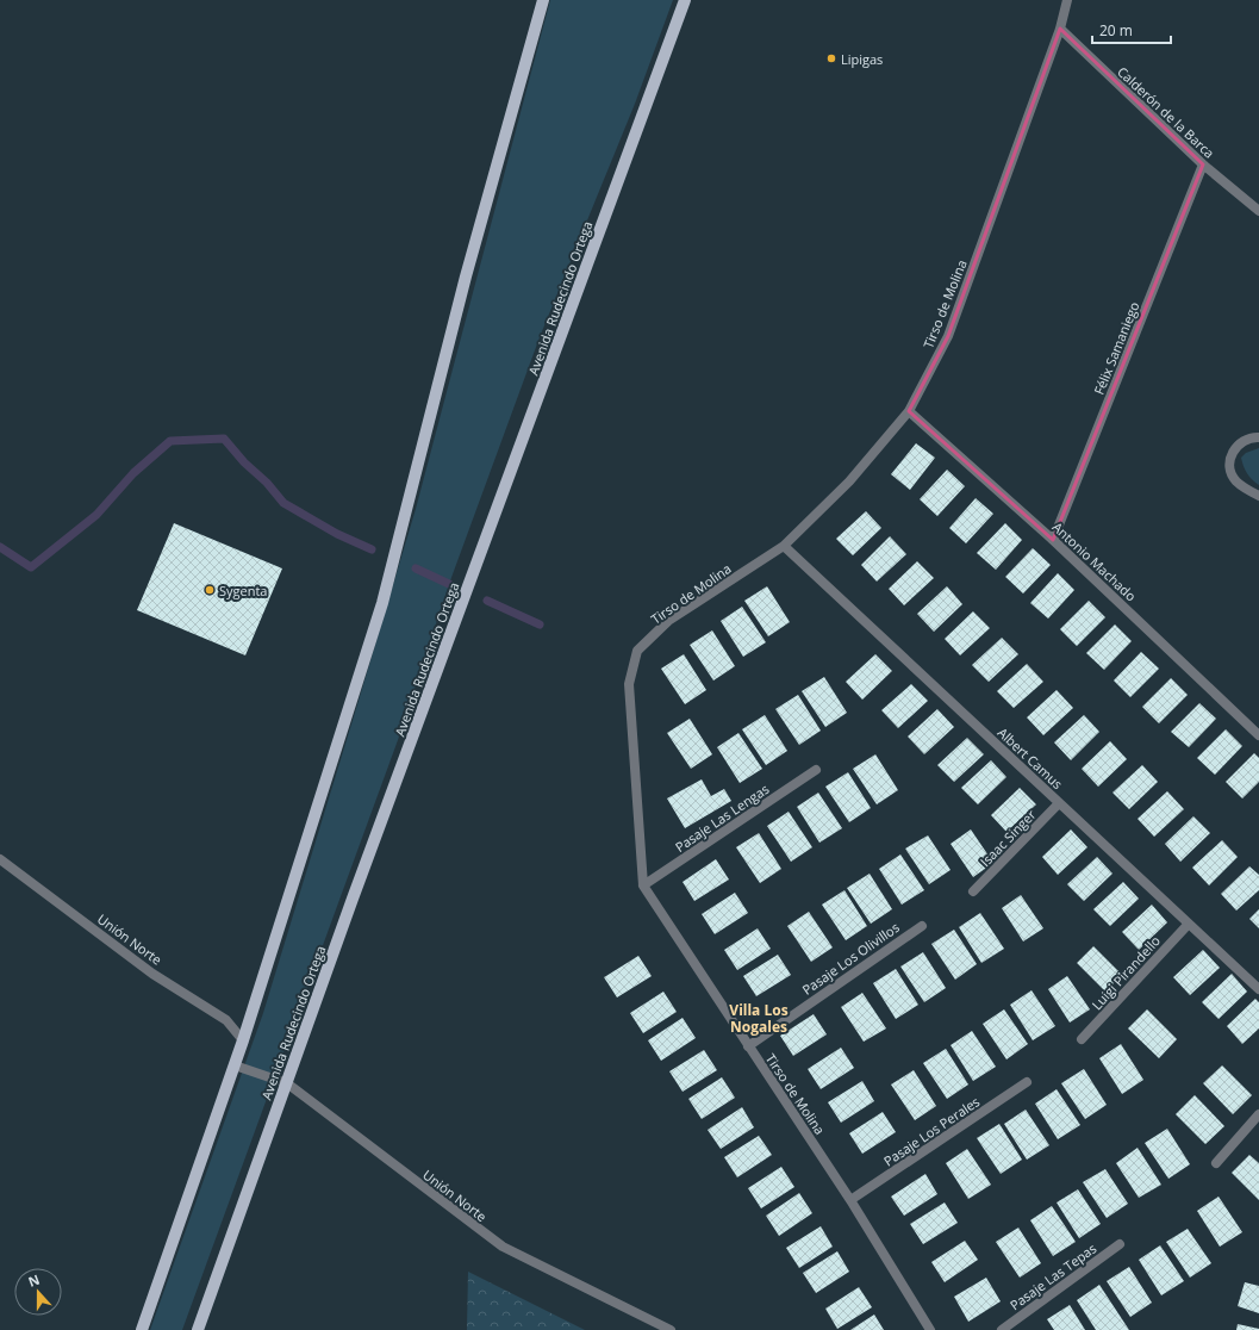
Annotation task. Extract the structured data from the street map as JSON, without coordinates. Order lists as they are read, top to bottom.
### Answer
{
  "streets": {
    "main road": ["Avenida Rudecindo Ortega"],
    "street": [
      "Calderón de la Barca",
      "Tirso de Molina",
      "Félix Samaniego",
      "Antonio Machado",
      "Albert Camus",
      "Pasaje Las Lengas",
      "Isaac Singer",
      "Unión Norte",
      "Pasaje Los Olivillos",
      "Luigi Pirandello",
      "Pasaje Los Perales",
      "Pasaje Las Tepas"
    ]
  },
  "crossings": [
    ["Calderón de la Barca", "Tirso de Molina"],
    ["Calderón de la Barca", "Félix Samaniego"],
    ["Avenida Rudecindo Ortega", "Unión Norte"],
    ["Tirso de Molina", "Antonio Machado"],
    ["Tirso de Molina", "Albert Camus"],
    ["Tirso de Molina", "Pasaje Las Lengas"],
    ["Tirso de Molina", "Pasaje Los Olivillos"],
    ["Tirso de Molina", "Pasaje Los Perales"],
    ["Félix Samaniego", "Antonio Machado"],
    ["Albert Camus", "Isaac Singer"],
    ["Albert Camus", "Luigi Pirandello"]
  ],
  "districts": ["Villa Los Nogales"],
  "places": ["Lipigas", "Sygenta"],
  "scale_bar": "20 m",
  "north": "top"
}
